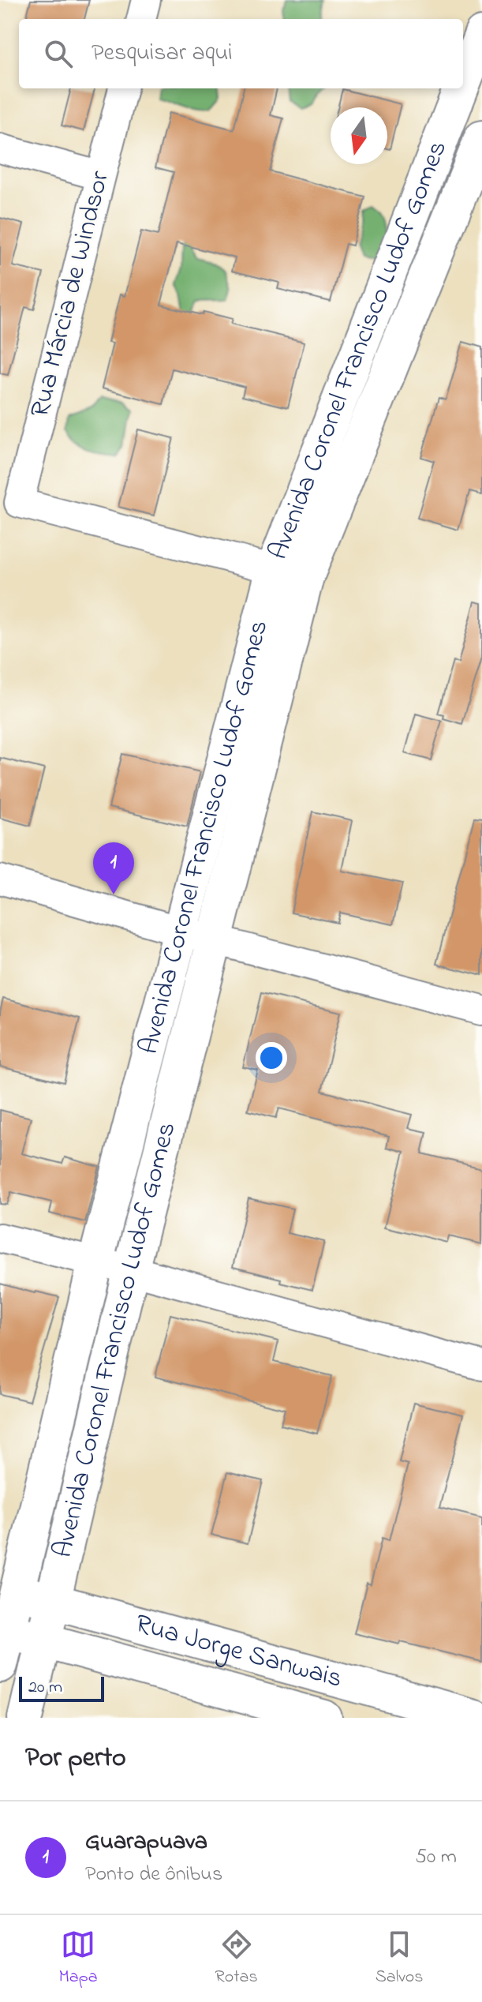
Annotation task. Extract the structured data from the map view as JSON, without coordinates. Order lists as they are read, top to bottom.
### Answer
{
  "streets": {
    "street": ["Rua Márcia de Windsor", "Avenida Coronel Francisco Ludof Gomes", "Rua Jorge Sanwais"]
  },
  "crossings": [
    ["Rua Márcia de Windsor", "Avenida Coronel Francisco Ludof Gomes"],
    ["Avenida Coronel Francisco Ludof Gomes", "Rua Jorge Sanwais"]
  ],
  "scale_bar": "20 m",
  "north": "bottom",
  "page": {
    "search": "Pesquisar aqui",
    "pins": "1",
    "scale": "20 m",
    "heading": "Por perto",
    "list": [
      {
        "mark": "1",
        "name": "Guarapuava",
        "note": "Ponto de ônibus",
        "value": "50 m"
      }
    ],
    "nav": ["Mapa", "Rotas", "Salvos"]
  }
}
